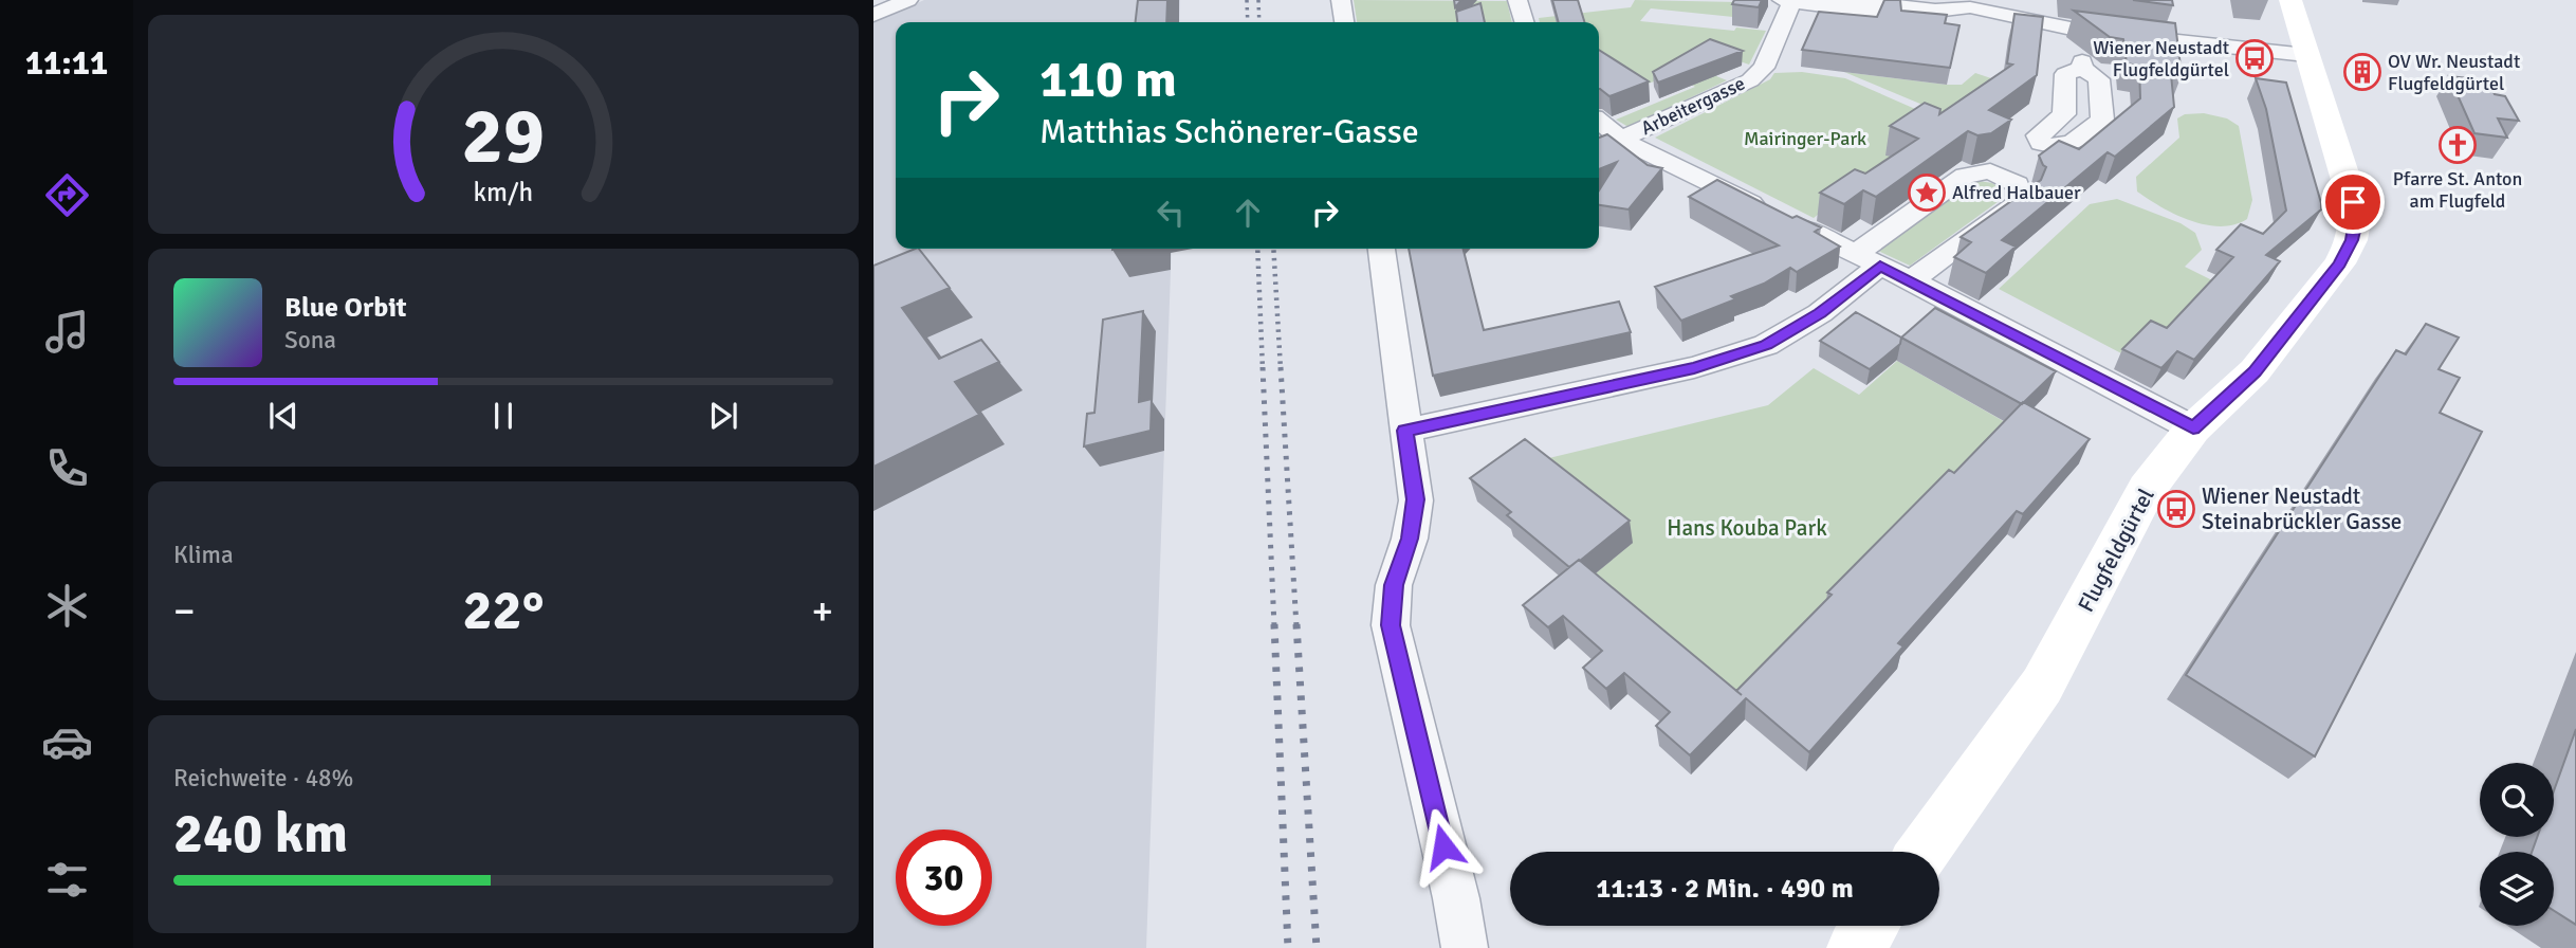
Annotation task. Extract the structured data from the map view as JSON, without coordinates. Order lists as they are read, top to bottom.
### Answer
{
  "streets": {
    "street": ["Arbeitergasse", "Flugfeldgürtel"]
  },
  "parks": ["Mairinger-Park", "Hans Kouba Park"],
  "places": {
    "bus stop": ["Wiener Neustadt Flugfeldgürtel", "Wiener Neustadt Steinabrückler Gasse"],
    "building": ["OV Wr. Neustadt Flugfeldgürtel"],
    "church": ["Pfarre St. Anton am Flugfeld"],
    "place": ["Alfred Halbauer"]
  },
  "page": {
    "tabs": "11:11",
    "turn": ["110 m", "Matthias Schönerer-Gasse"],
    "song": ["Blue Orbit", "Sona"],
    "tile": [
      "Klima",
      ["Reichweite · 48%", "240 km"]
    ],
    "heat": ["−", "22°", "+"],
    "limit": "30",
    "trip": "11:13 · 2 Min. · 490 m",
    "gauge": ["29", "km/h"]
  }
}
